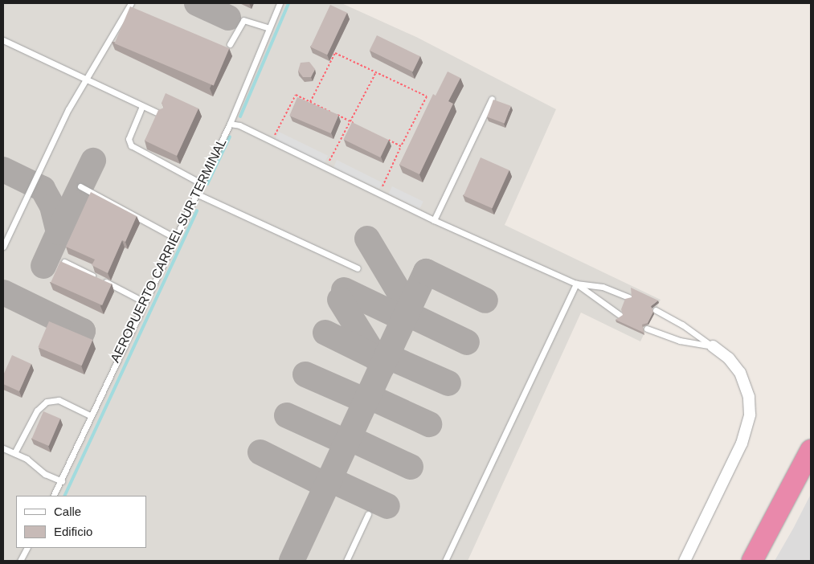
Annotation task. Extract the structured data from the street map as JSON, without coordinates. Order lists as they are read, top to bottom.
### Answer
{
  "streets": {
    "lane": ["AEROPUERTO CARRIEL SUR TERMINAL"]
  },
  "legend": ["Calle", "Edificio"]
}
